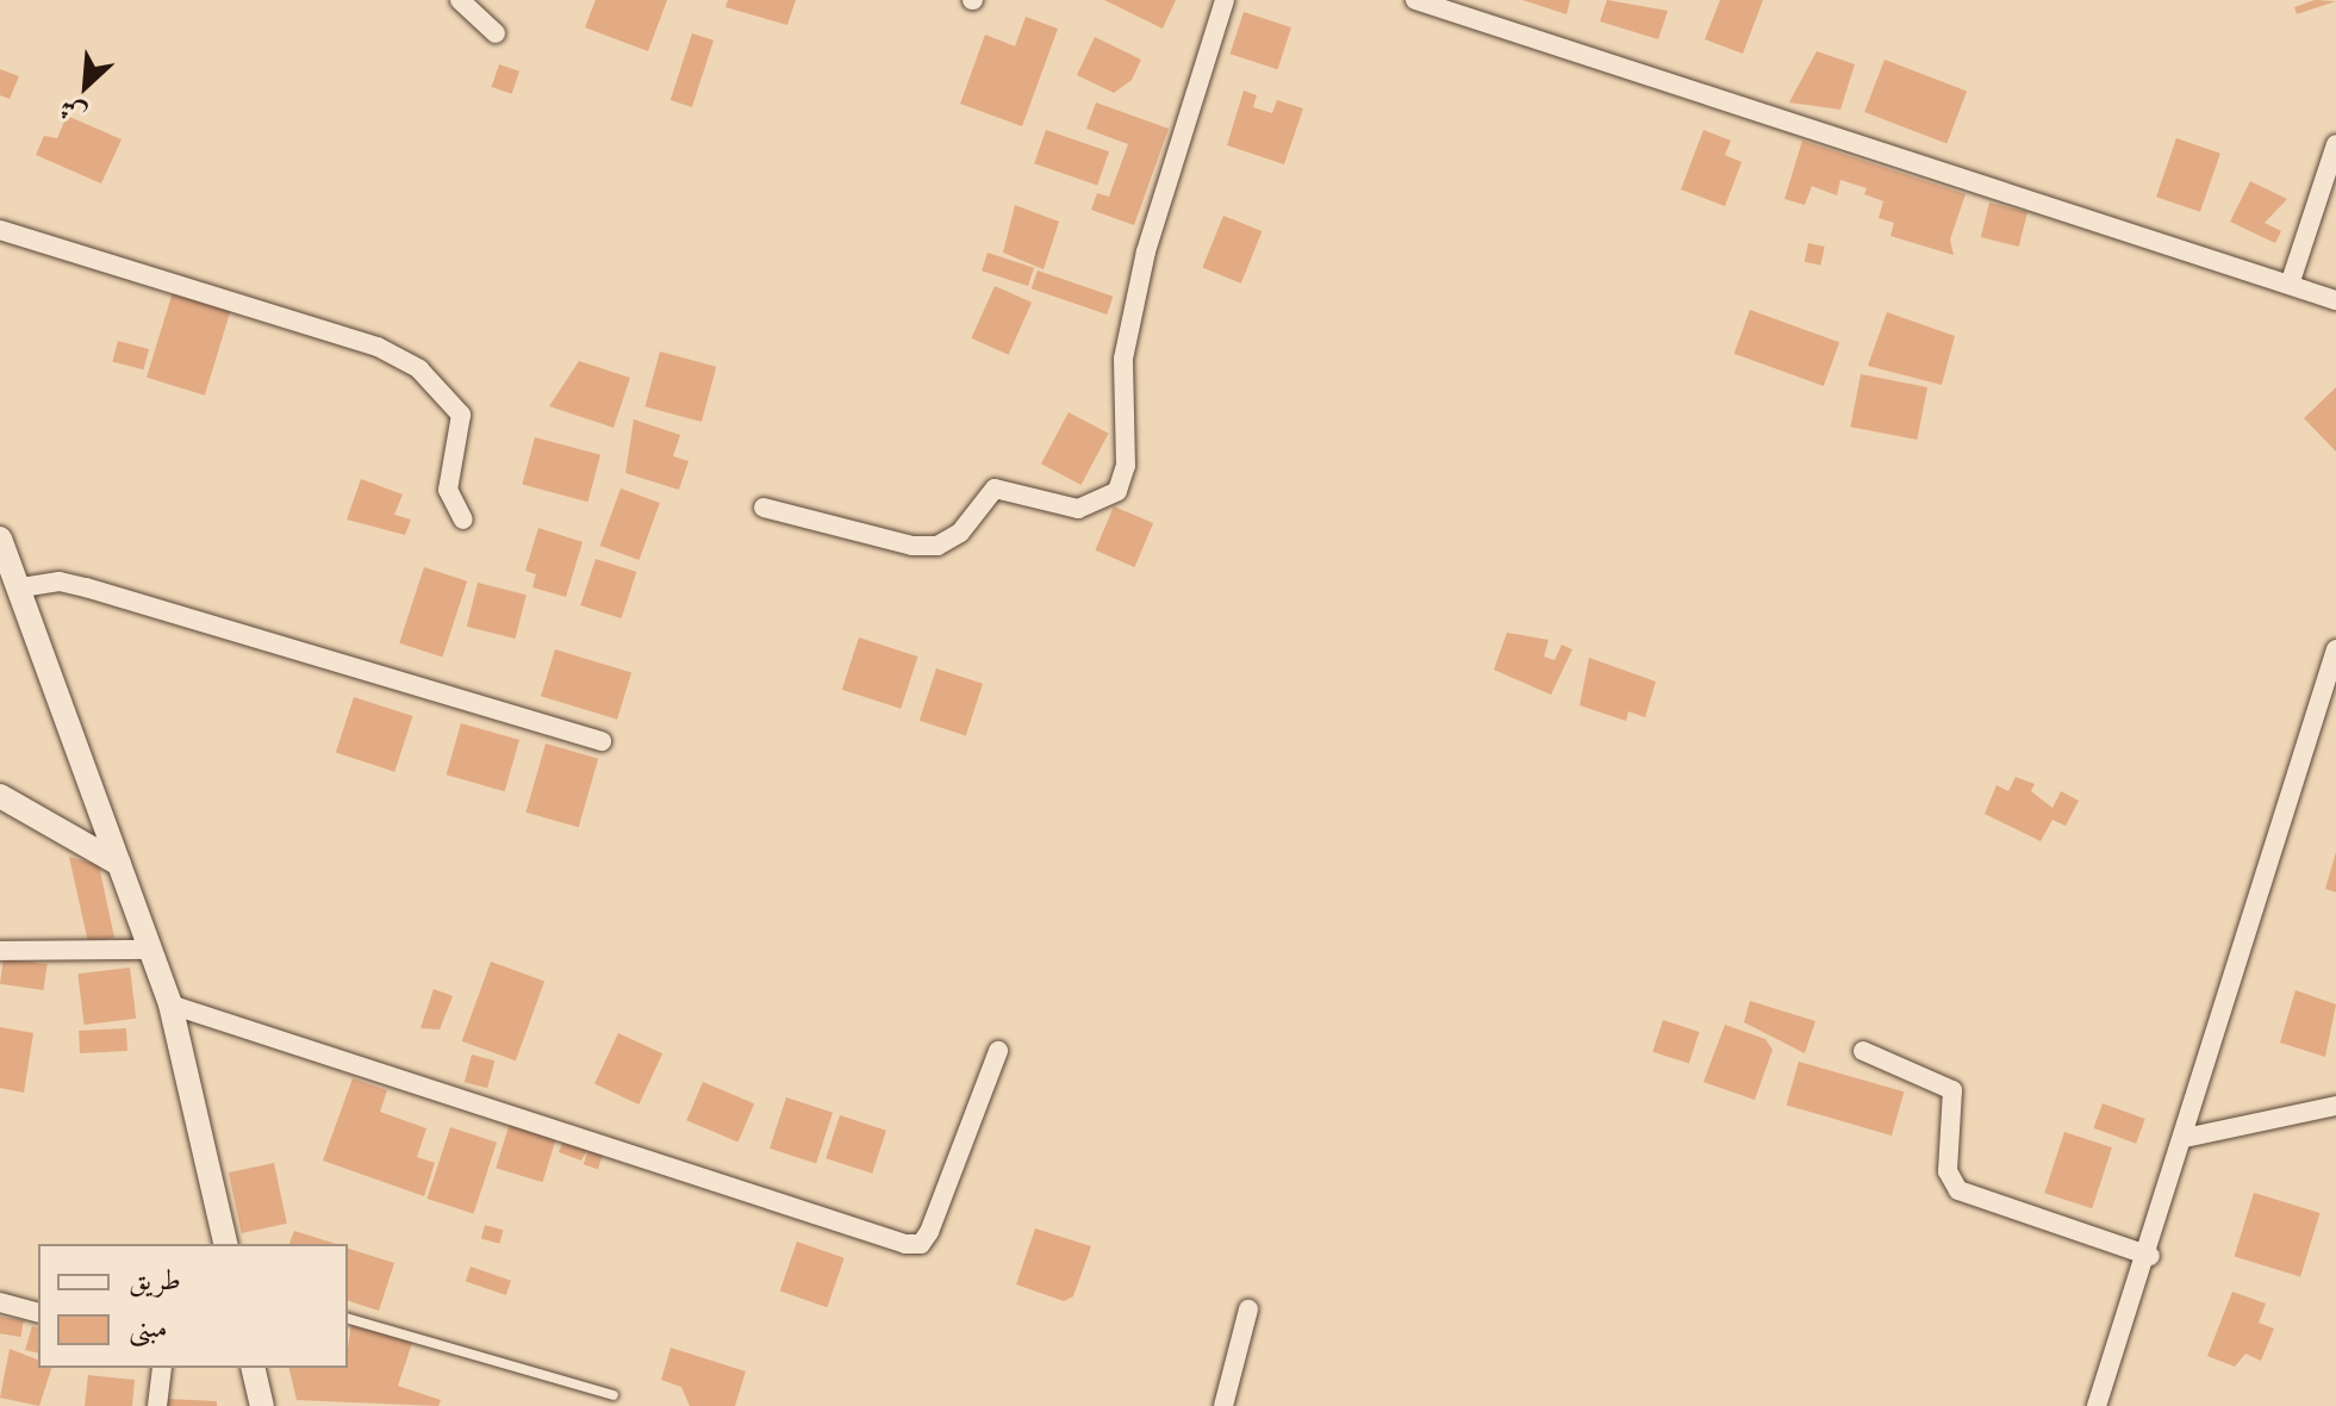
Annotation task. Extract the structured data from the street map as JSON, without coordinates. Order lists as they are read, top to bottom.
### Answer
{
  "legend": ["طريق", "مبنى"],
  "north": "bottom left"
}
